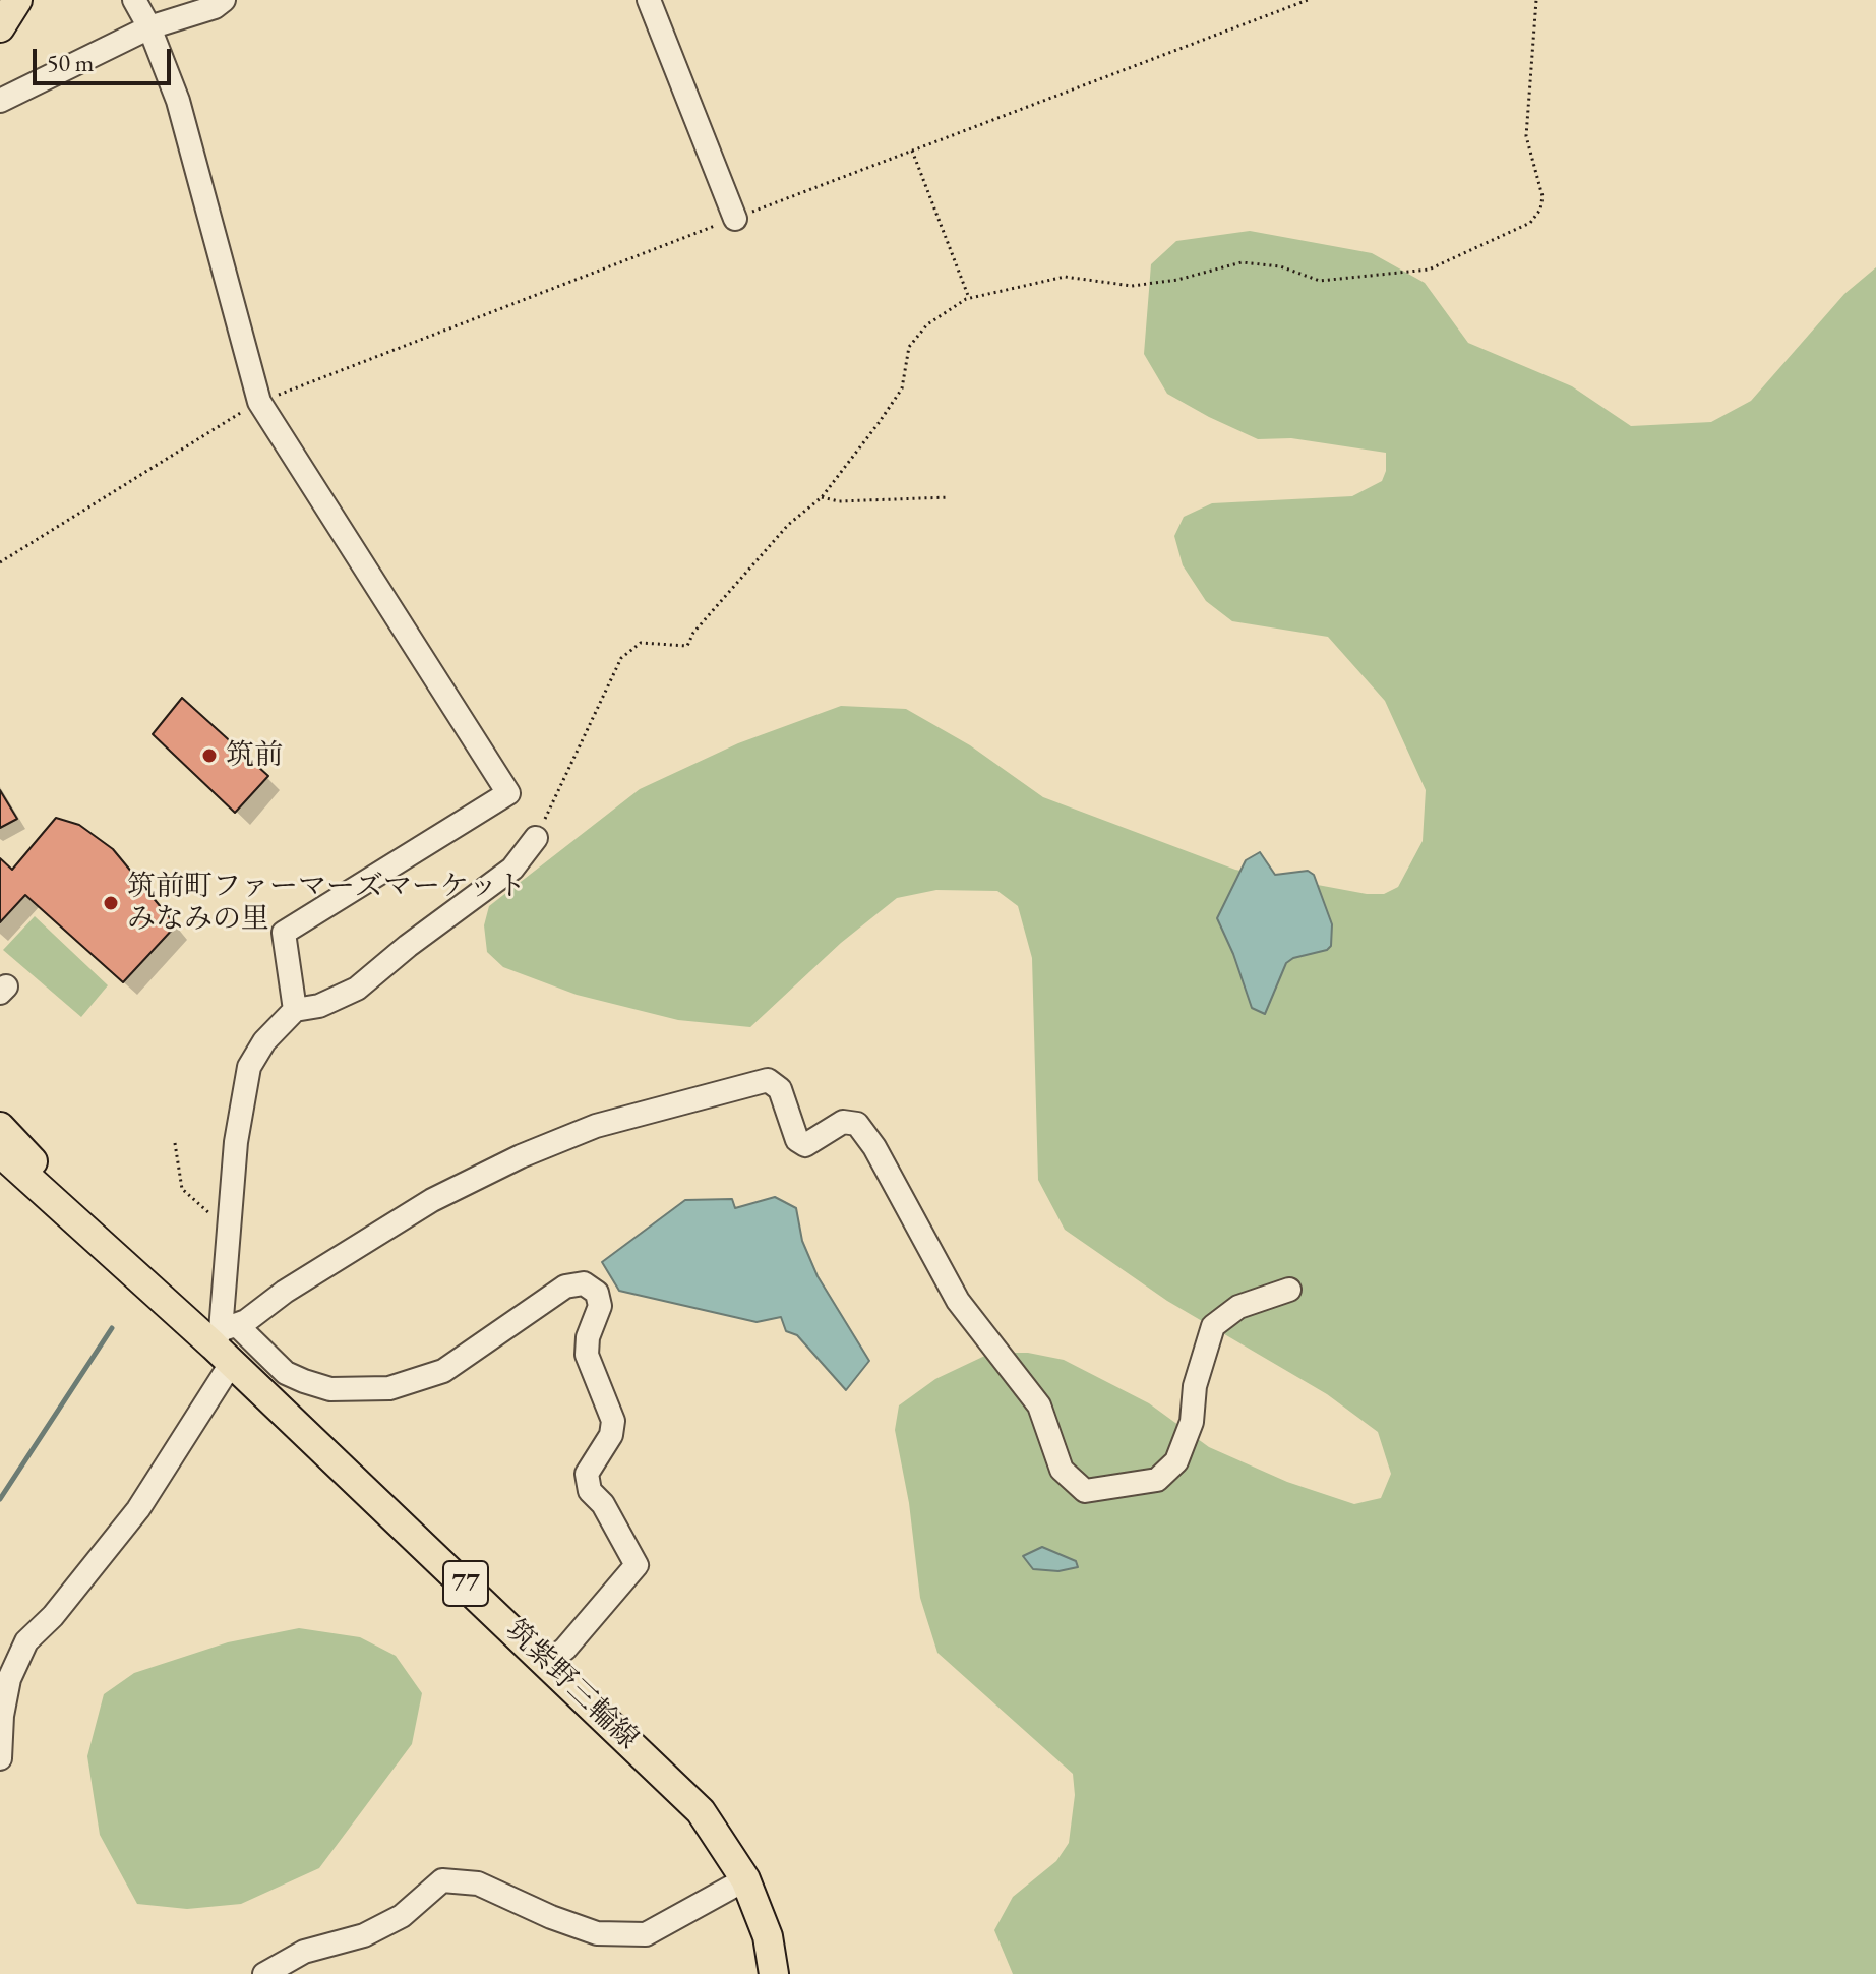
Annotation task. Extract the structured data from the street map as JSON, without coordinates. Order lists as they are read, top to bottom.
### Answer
{
  "streets": {
    "main road": ["77", "筑紫野三輪線"]
  },
  "places": ["筑前", "筑前町ファーマーズマーケット みなみの里"],
  "scale_bar": "50 m"
}
